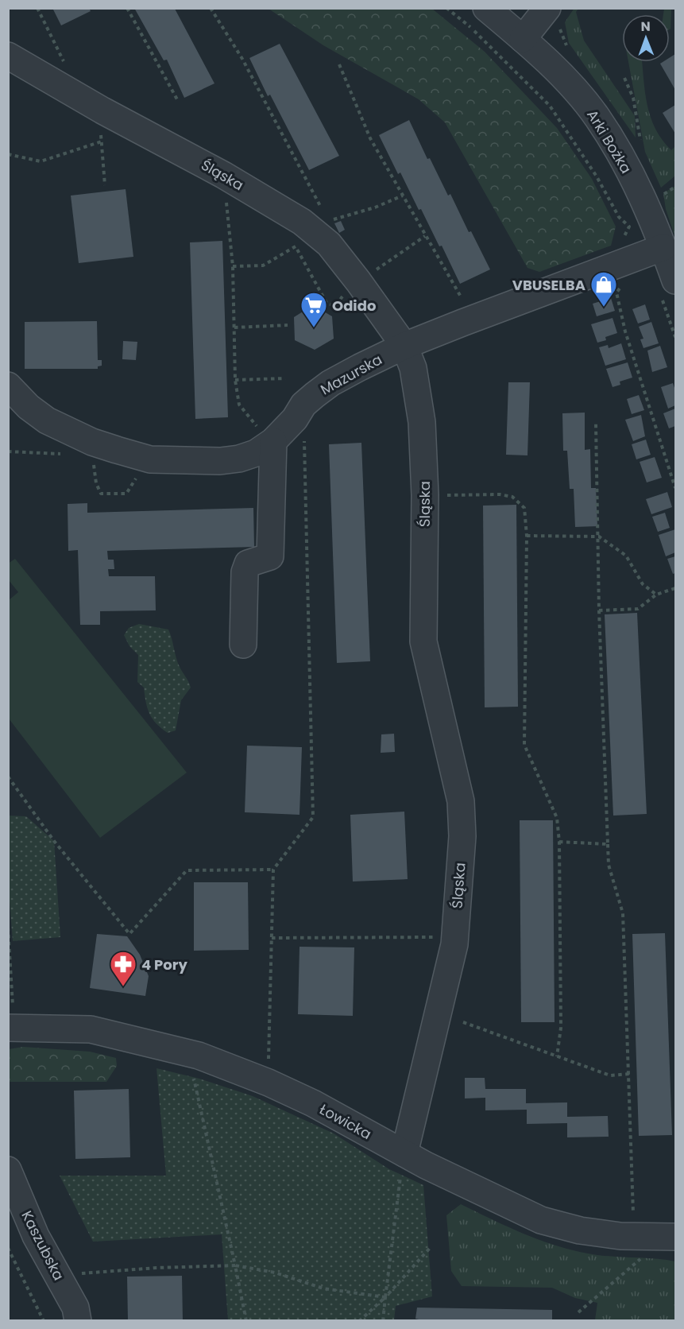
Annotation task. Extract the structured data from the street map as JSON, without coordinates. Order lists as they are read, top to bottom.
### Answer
{
  "streets": {
    "street": [
      "Arki Bożka",
      "Śląska",
      "Mazurska",
      "Łowicka",
      "Kaszubska"
    ]
  },
  "crossings": [
    ["Arki Bożka", "Mazurska"],
    ["Śląska", "Mazurska"],
    ["Śląska", "Łowicka"]
  ],
  "places": {
    "shop": ["VBUSELBA"],
    "supermarket": ["Odido"],
    "pharmacy": ["4 Pory"]
  },
  "north": "top"
}
